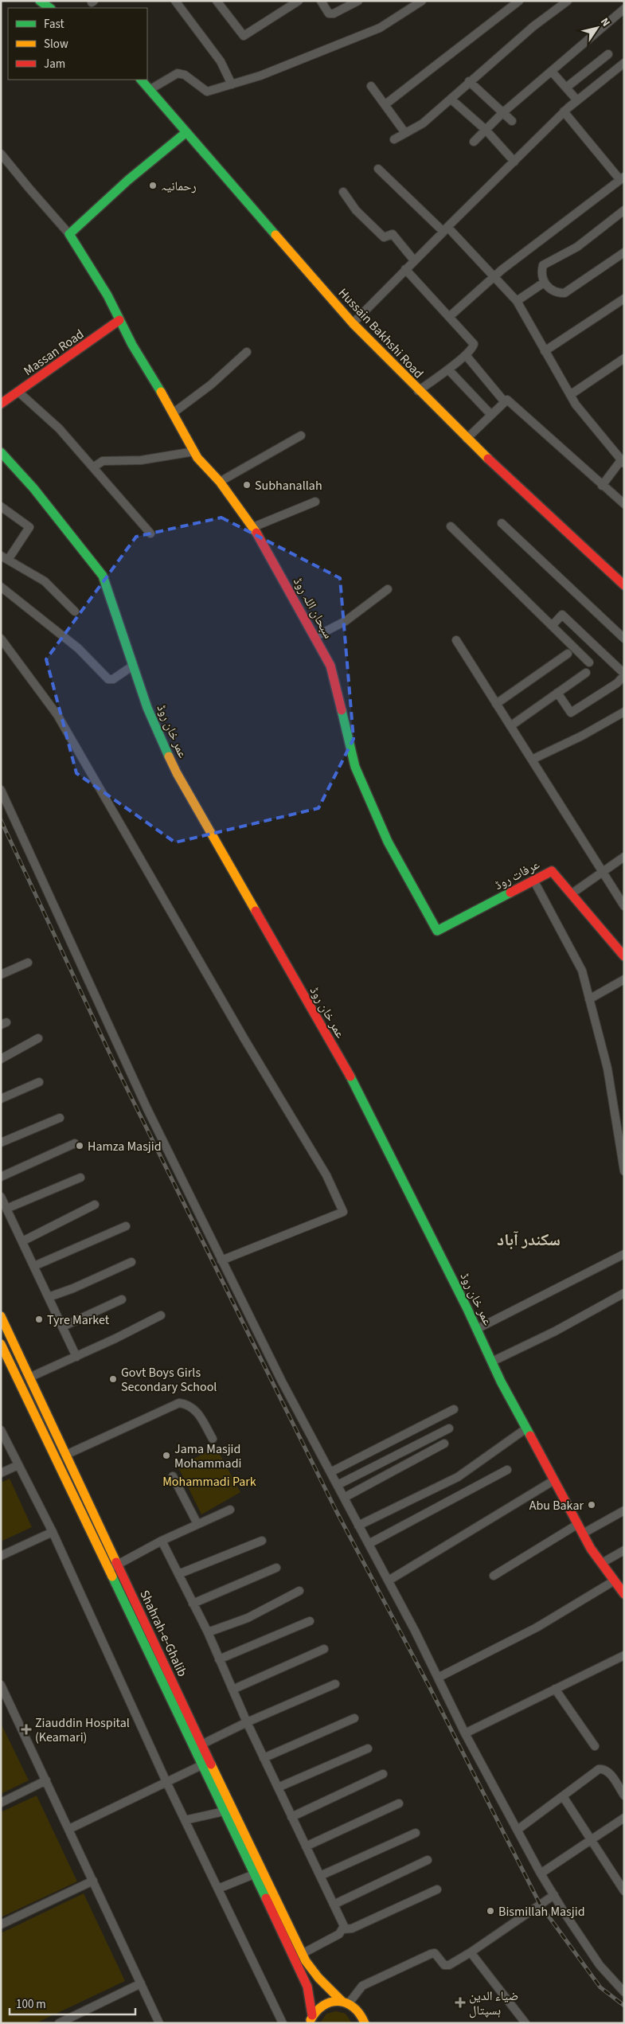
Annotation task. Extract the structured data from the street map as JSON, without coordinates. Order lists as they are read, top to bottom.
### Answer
{
  "streets": {
    "street": [
      "Hussain Bakhshi Road",
      "Massan Road",
      "سبحان اللہ روڈ",
      "عمر خان روڈ",
      "عرفات روڈ",
      "Shahrah-e-Ghalib"
    ]
  },
  "crossings": [
    ["Massan Road", "سبحان اللہ روڈ"],
    ["سبحان اللہ روڈ", "عرفات روڈ"]
  ],
  "districts": ["سکندر آباد"],
  "parks": ["Mohammadi Park"],
  "places": {
    "other": [
      "رحمانیہ",
      "Subhanallah",
      "Hamza Masjid",
      "Tyre Market",
      "Govt Boys Girls Secondary School",
      "Jama Masjid Mohammadi",
      "Abu Bakar",
      "Bismillah Masjid"
    ],
    "health": ["Ziauddin Hospital (Keamari)", "ضیاء الدین ہسپتال"]
  },
  "legend": ["Fast", "Slow", "Jam"],
  "scale_bar": "100 m",
  "north": "top right"
}
